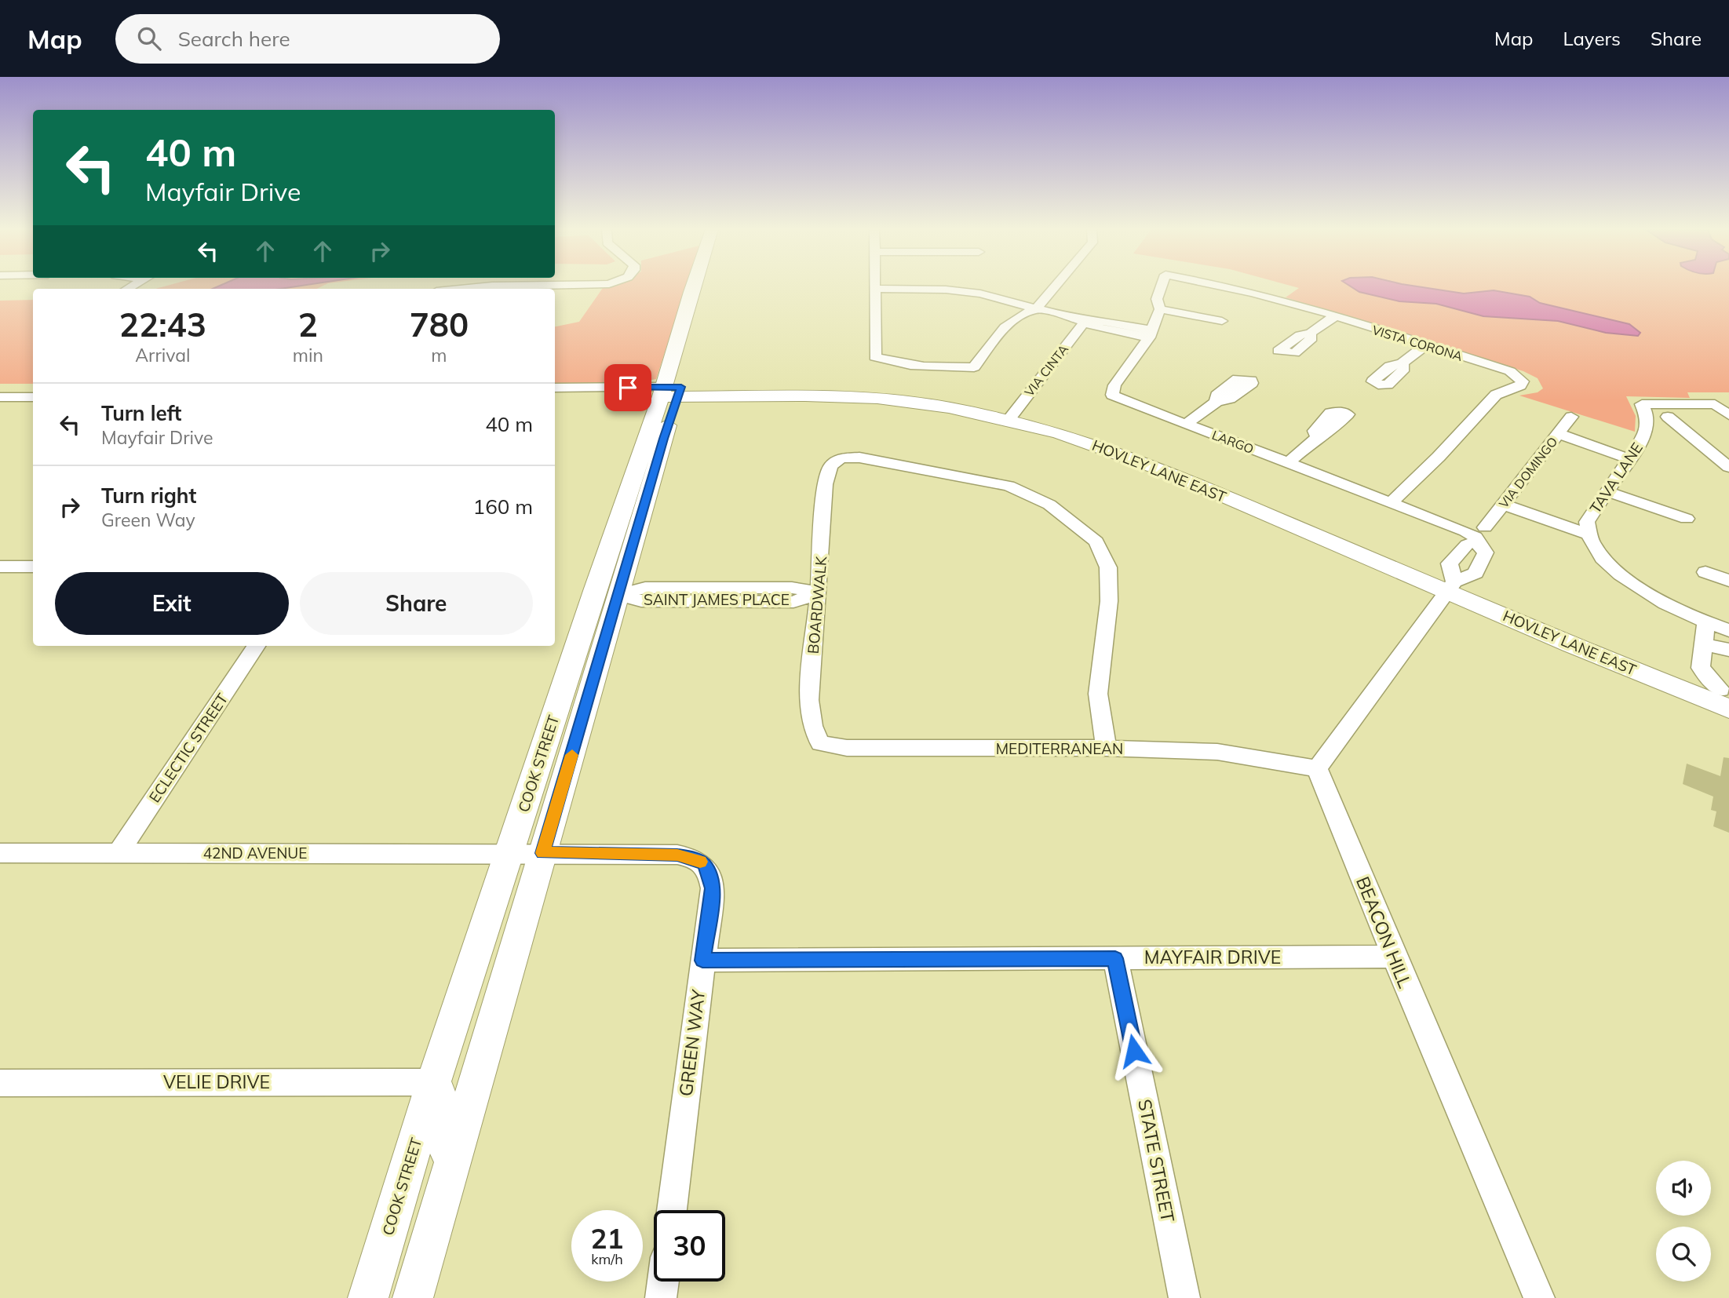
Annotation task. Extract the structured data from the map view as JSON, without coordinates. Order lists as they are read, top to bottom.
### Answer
{
  "streets": {
    "main road": ["HOVLEY LANE EAST", "COOK STREET"],
    "street": [
      "VISTA CORONA",
      "VIA CINTA",
      "LARGO",
      "VIA DOMINGO",
      "TAVA LANE",
      "SAINT JAMES PLACE",
      "BOARDWALK",
      "ECLECTIC STREET",
      "MEDITERRANEAN",
      "42ND AVENUE",
      "BEACON HILL",
      "MAYFAIR DRIVE",
      "GREEN WAY",
      "VELIE DRIVE",
      "STATE STREET"
    ]
  },
  "crossings": [
    ["VISTA CORONA", "LARGO"],
    ["VIA CINTA", "HOVLEY LANE EAST"],
    ["LARGO", "VIA DOMINGO"],
    ["HOVLEY LANE EAST", "COOK STREET"],
    ["SAINT JAMES PLACE", "BOARDWALK"],
    ["SAINT JAMES PLACE", "COOK STREET"],
    ["BOARDWALK", "MEDITERRANEAN"],
    ["ECLECTIC STREET", "42ND AVENUE"],
    ["MEDITERRANEAN", "BEACON HILL"],
    ["COOK STREET", "42ND AVENUE"],
    ["COOK STREET", "GREEN WAY"],
    ["COOK STREET", "VELIE DRIVE"],
    ["42ND AVENUE", "GREEN WAY"],
    ["BEACON HILL", "MAYFAIR DRIVE"],
    ["MAYFAIR DRIVE", "GREEN WAY"],
    ["MAYFAIR DRIVE", "STATE STREET"]
  ],
  "page": {
    "header": "Map",
    "search": "Search here",
    "nav": ["Map", "Layers", "Share"],
    "turn": ["40 m", "Mayfair Drive"],
    "eta": [
      "22:43",
      "Arrival",
      "2",
      "min",
      "780",
      "m"
    ],
    "list": [
      {
        "name": "Turn left",
        "note": "Mayfair Drive",
        "value": "40 m"
      },
      {
        "name": "Turn right",
        "note": "Green Way",
        "value": "160 m"
      }
    ],
    "buttons": ["Exit", "Share"],
    "speed": "21 km/h",
    "limit": "30"
  }
}
